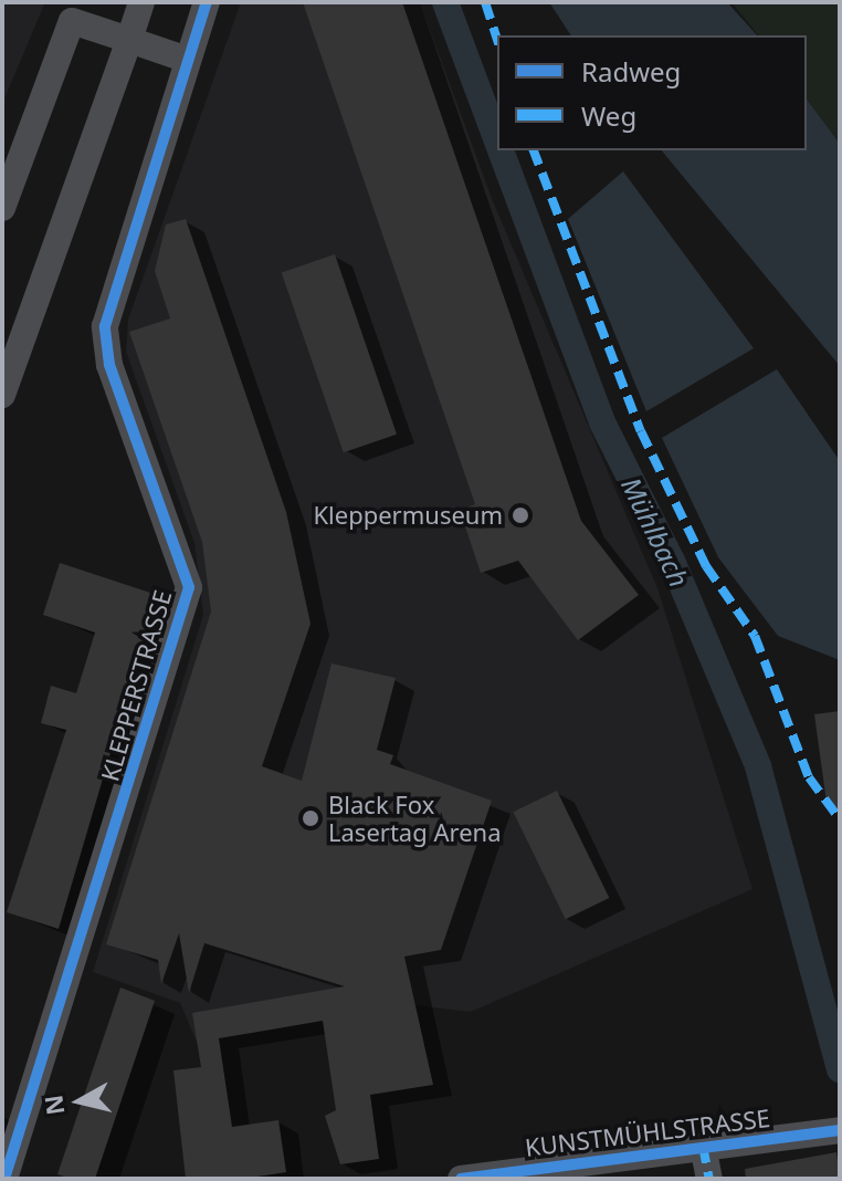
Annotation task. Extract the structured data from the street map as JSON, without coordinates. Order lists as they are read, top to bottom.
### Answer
{
  "streets": {
    "street": ["KLEPPERSTRASSE", "KUNSTMÜHLSTRASSE"]
  },
  "water": ["Mühlbach"],
  "places": ["Kleppermuseum", "Black Fox Lasertag Arena"],
  "legend": ["Radweg", "Weg"],
  "north": "left"
}
